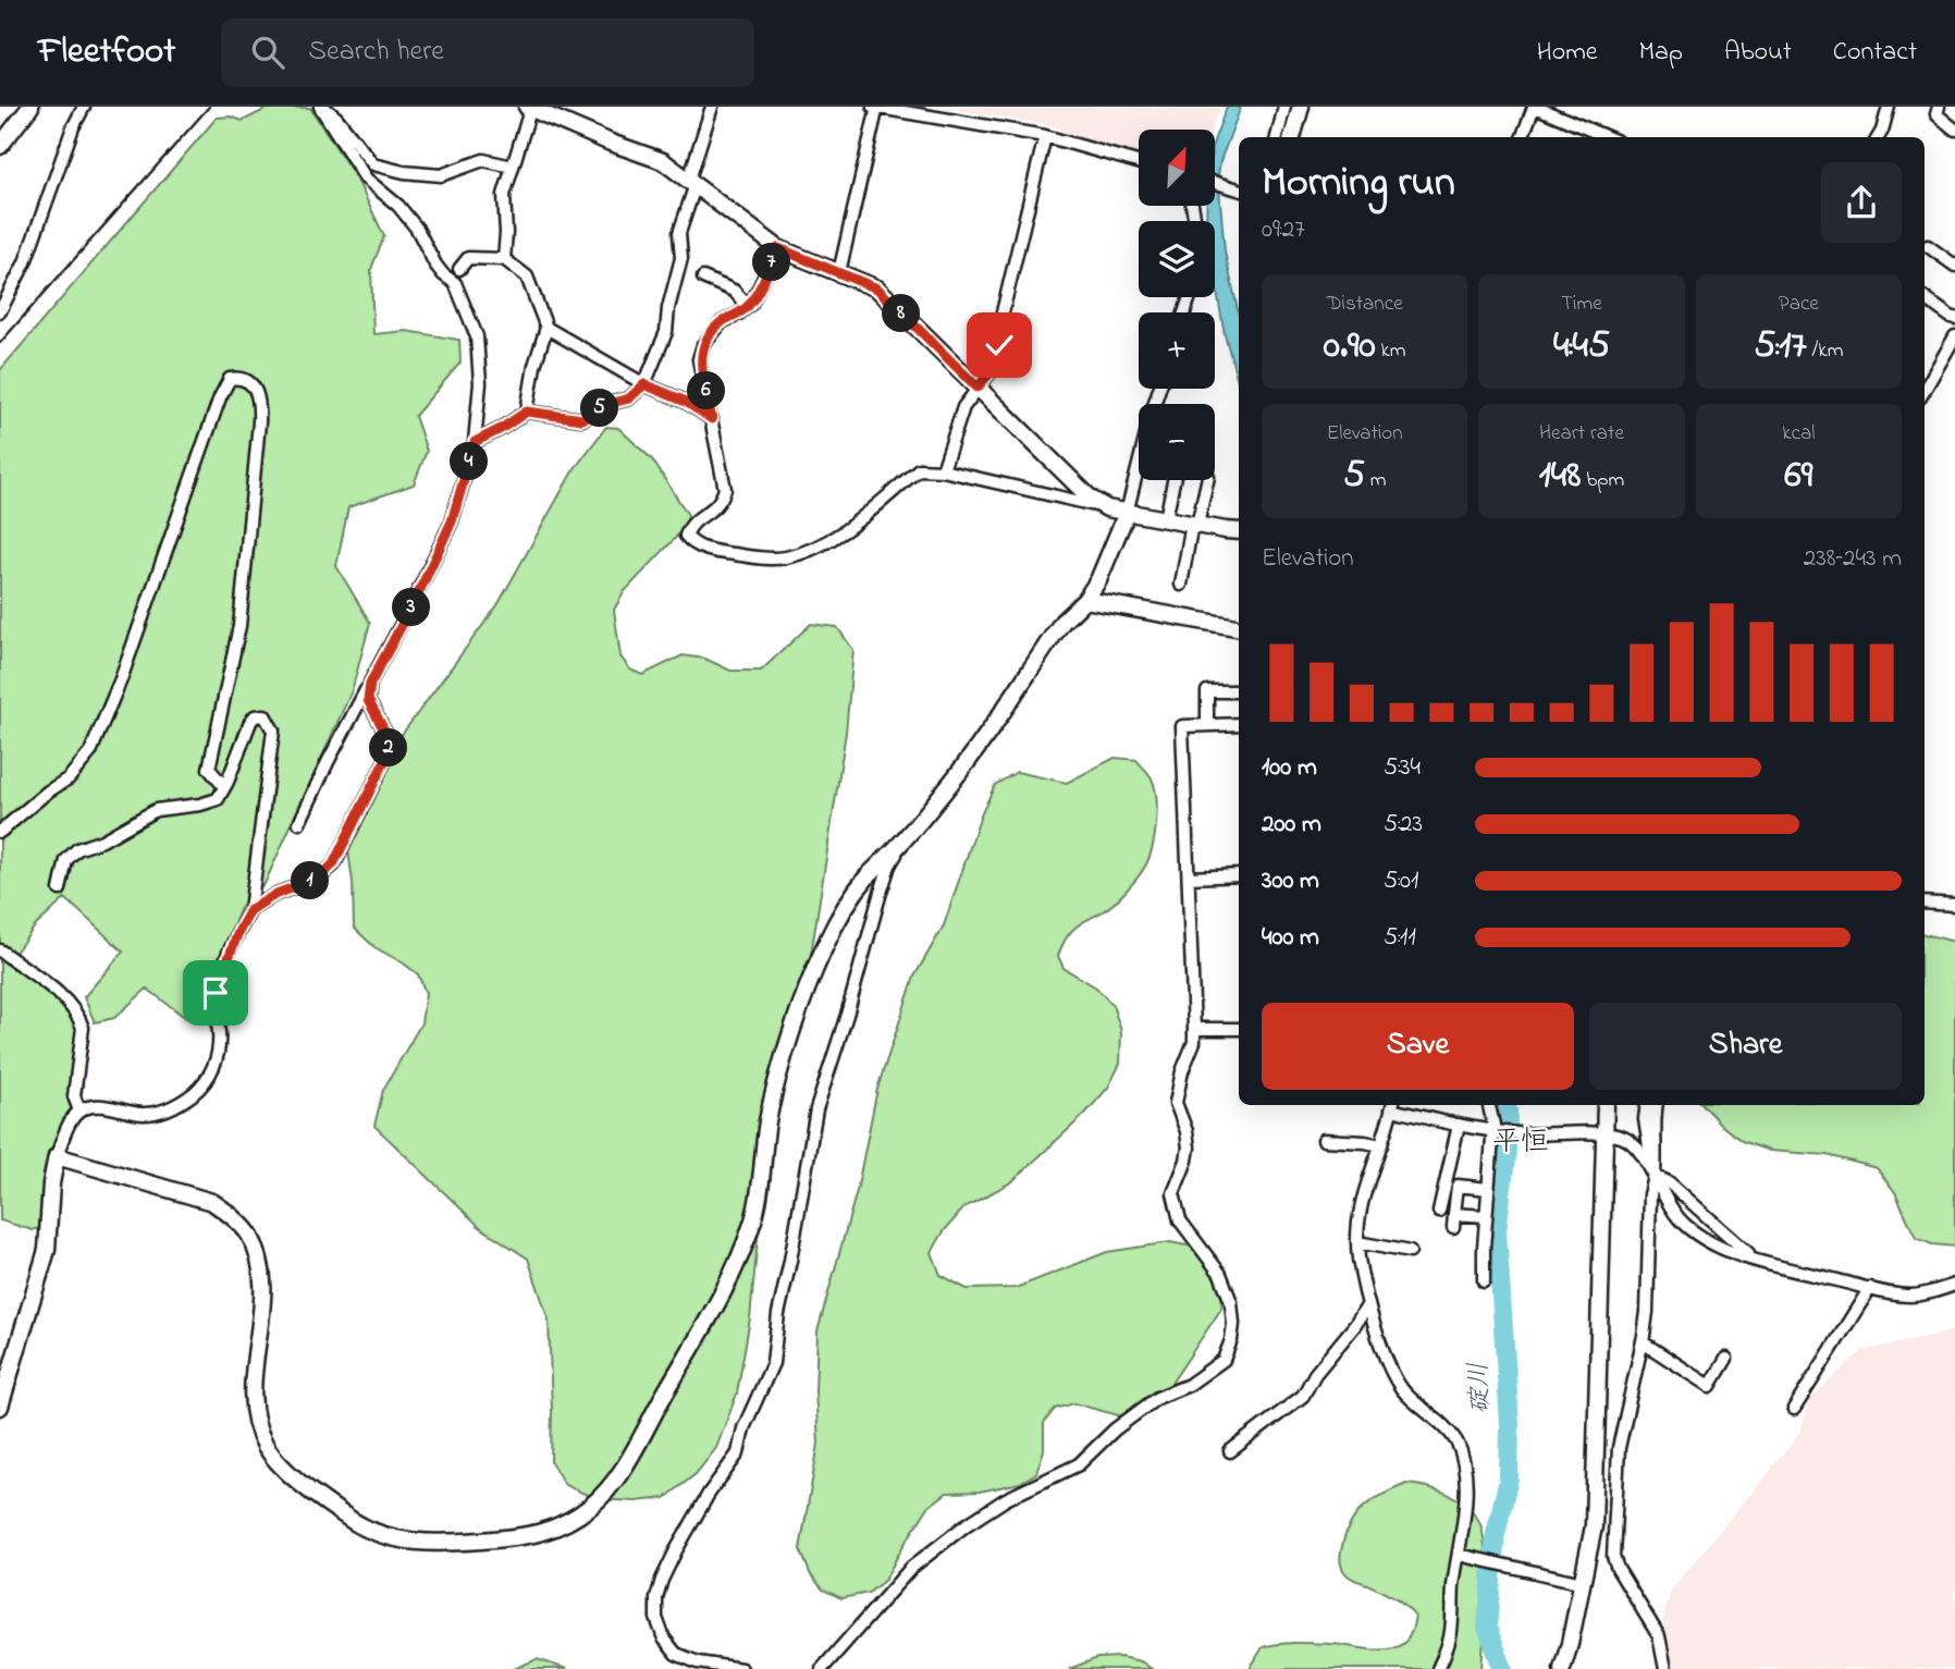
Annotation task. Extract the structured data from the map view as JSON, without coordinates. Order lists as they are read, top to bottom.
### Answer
{
  "districts": ["平恒"],
  "water": ["碇川"],
  "north": "top right",
  "page": {
    "header": "Fleetfoot",
    "search": "Search here",
    "nav": [
      "Home",
      "Map",
      "About",
      "Contact"
    ],
    "map_buttons": ["+", "−"],
    "heading": ["Morning run", "09:27"],
    "pins": [
      "7",
      "8",
      "6",
      "5",
      "4",
      "3",
      "2",
      "1"
    ],
    "stats": [
      ["Distance", "0.90 km"],
      ["Time", "4:45"],
      ["Pace", "5:17 /km"],
      ["Elevation", "5 m"],
      ["Heart rate", "148 bpm"],
      ["kcal", "69"]
    ],
    "chart": ["Elevation", "238–243 m"],
    "list": [
      {
        "name": "100 m",
        "note": "5:34"
      },
      {
        "name": "200 m",
        "note": "5:23"
      },
      {
        "name": "300 m",
        "note": "5:01"
      },
      {
        "name": "400 m",
        "note": "5:11"
      }
    ],
    "buttons": ["Save", "Share"]
  }
}
